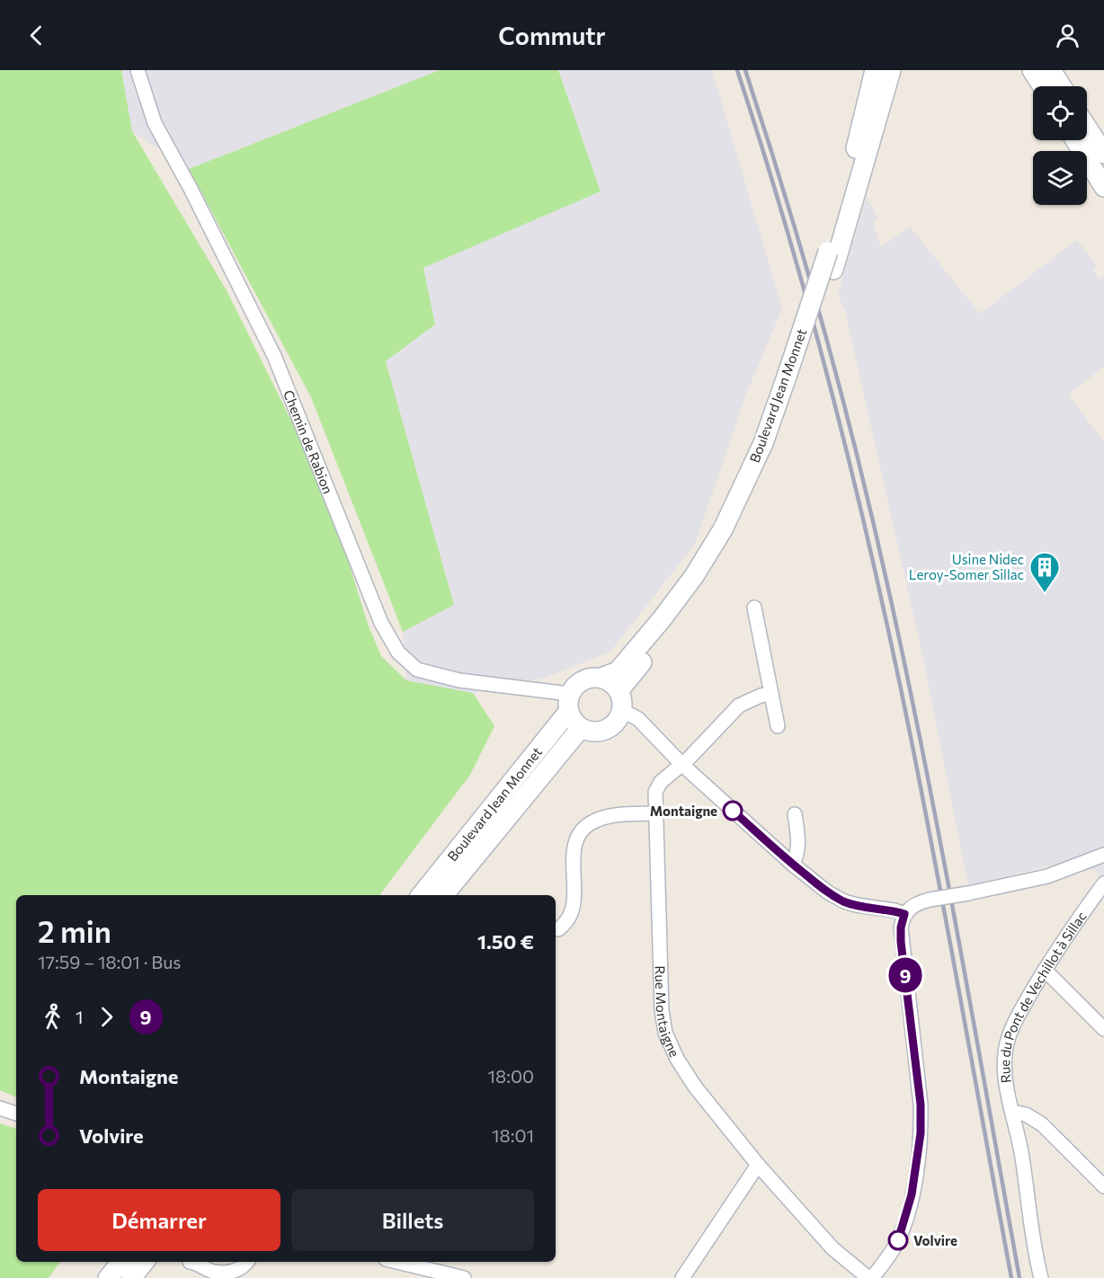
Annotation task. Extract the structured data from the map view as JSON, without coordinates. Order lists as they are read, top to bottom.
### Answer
{
  "streets": {
    "main road": ["Boulevard Jean Monnet"],
    "street": ["Chemin de Rabion", "Rue du Pont de Vechillot à Sillac", "Rue Montaigne"]
  },
  "crossings": [
    ["Boulevard Jean Monnet", "Chemin de Rabion"]
  ],
  "places": {
    "building": ["Usine Nidec Leroy-Somer Sillac"],
    "other": ["Montaigne", "Volvire"]
  },
  "lines": ["bus line 9"],
  "page": {
    "header": "Commutr",
    "on_map": "9",
    "heading": ["2 min", "17:59 – 18:01 · Bus", "1.50 €"],
    "legs": ["1", "9"],
    "list": [
      {
        "name": "Montaigne",
        "value": "18:00"
      },
      {
        "name": "Volvire",
        "value": "18:01"
      }
    ],
    "buttons": ["Démarrer", "Billets"]
  }
}
